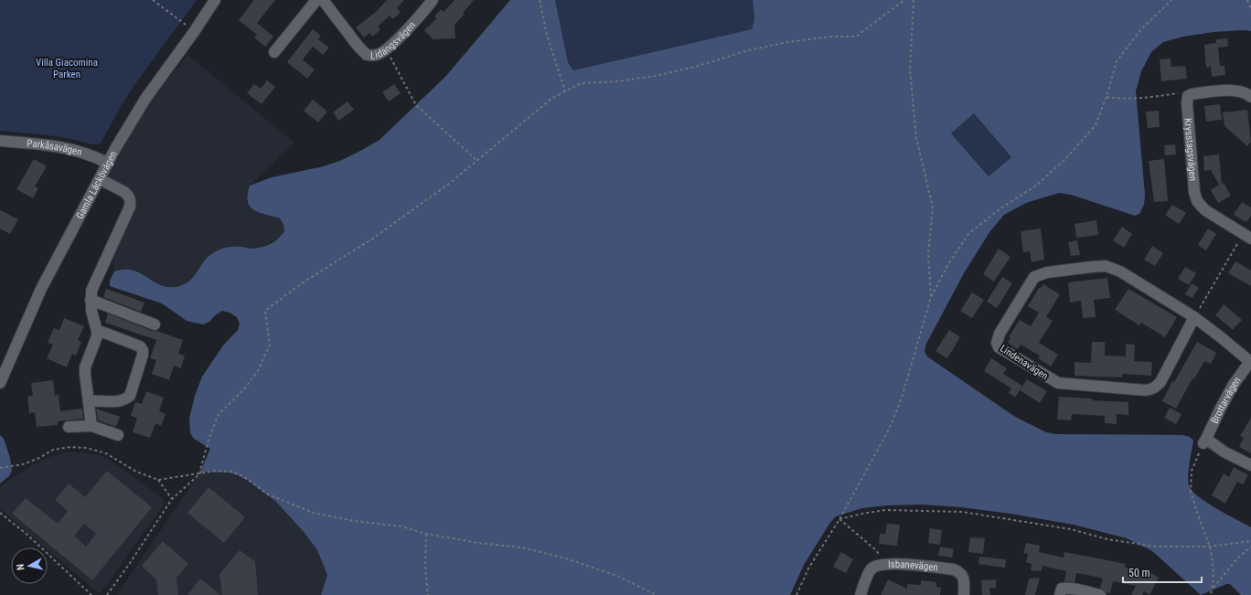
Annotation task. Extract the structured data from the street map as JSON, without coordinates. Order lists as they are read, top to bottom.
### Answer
{
  "streets": {
    "street": [
      "Lidängsvägen",
      "Parkåsavägen",
      "Krysstagsvägen",
      "Gamla Läckövägen",
      "Lindenavägen",
      "Brottarvägen",
      "Isbanevägen"
    ]
  },
  "crossings": [
    ["Parkåsavägen", "Gamla Läckövägen"],
    ["Lindenavägen", "Brottarvägen"]
  ],
  "parks": ["Villa Giacomina Parken"],
  "scale_bar": "50 m",
  "north": "left"
}
